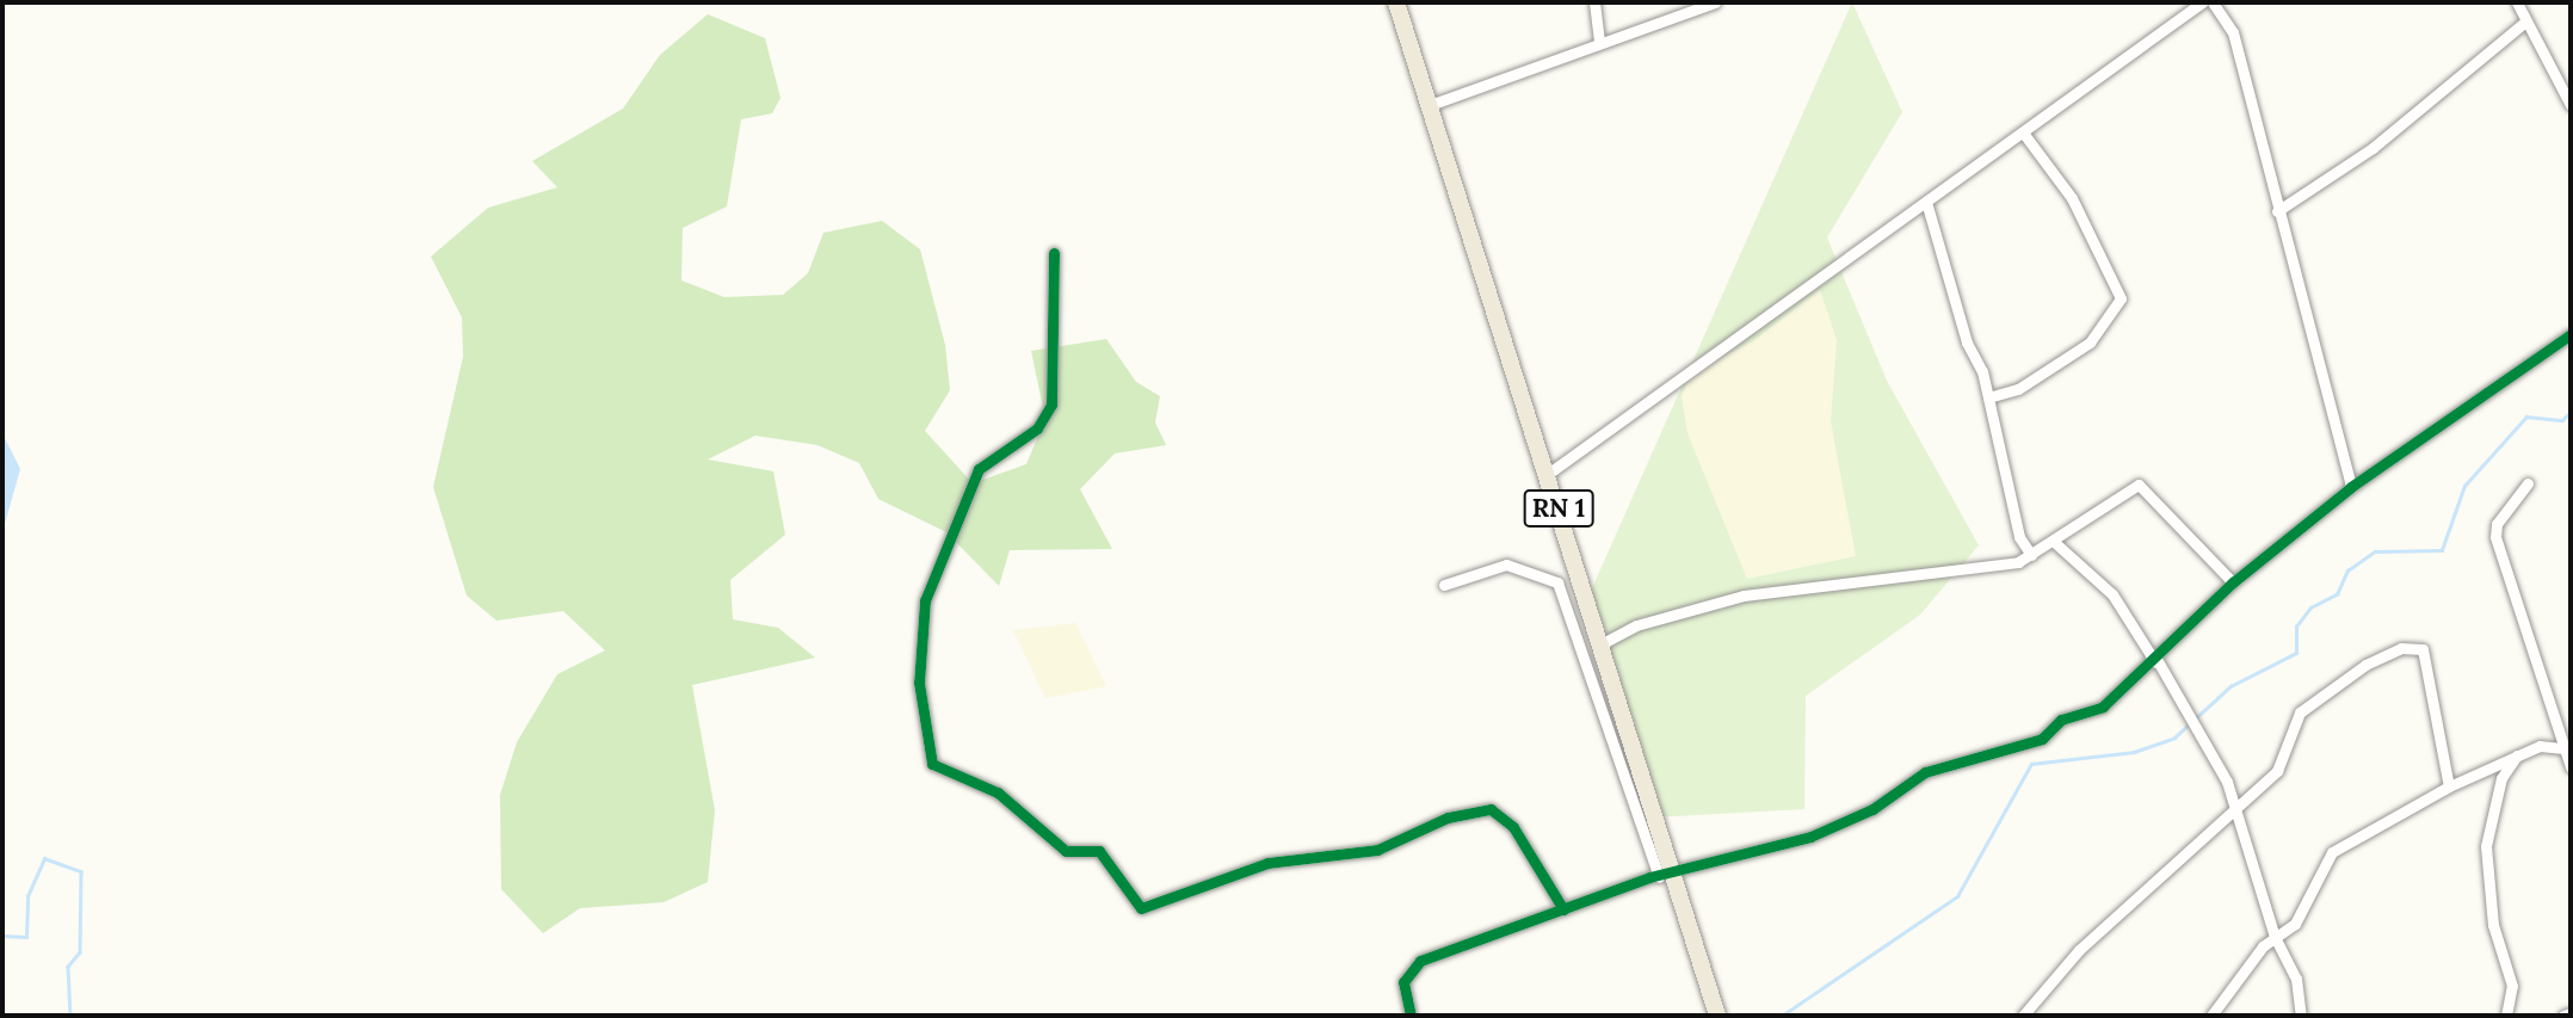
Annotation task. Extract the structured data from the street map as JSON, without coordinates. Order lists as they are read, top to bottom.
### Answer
{
  "streets": {
    "main road": ["RN 1"]
  }
}
